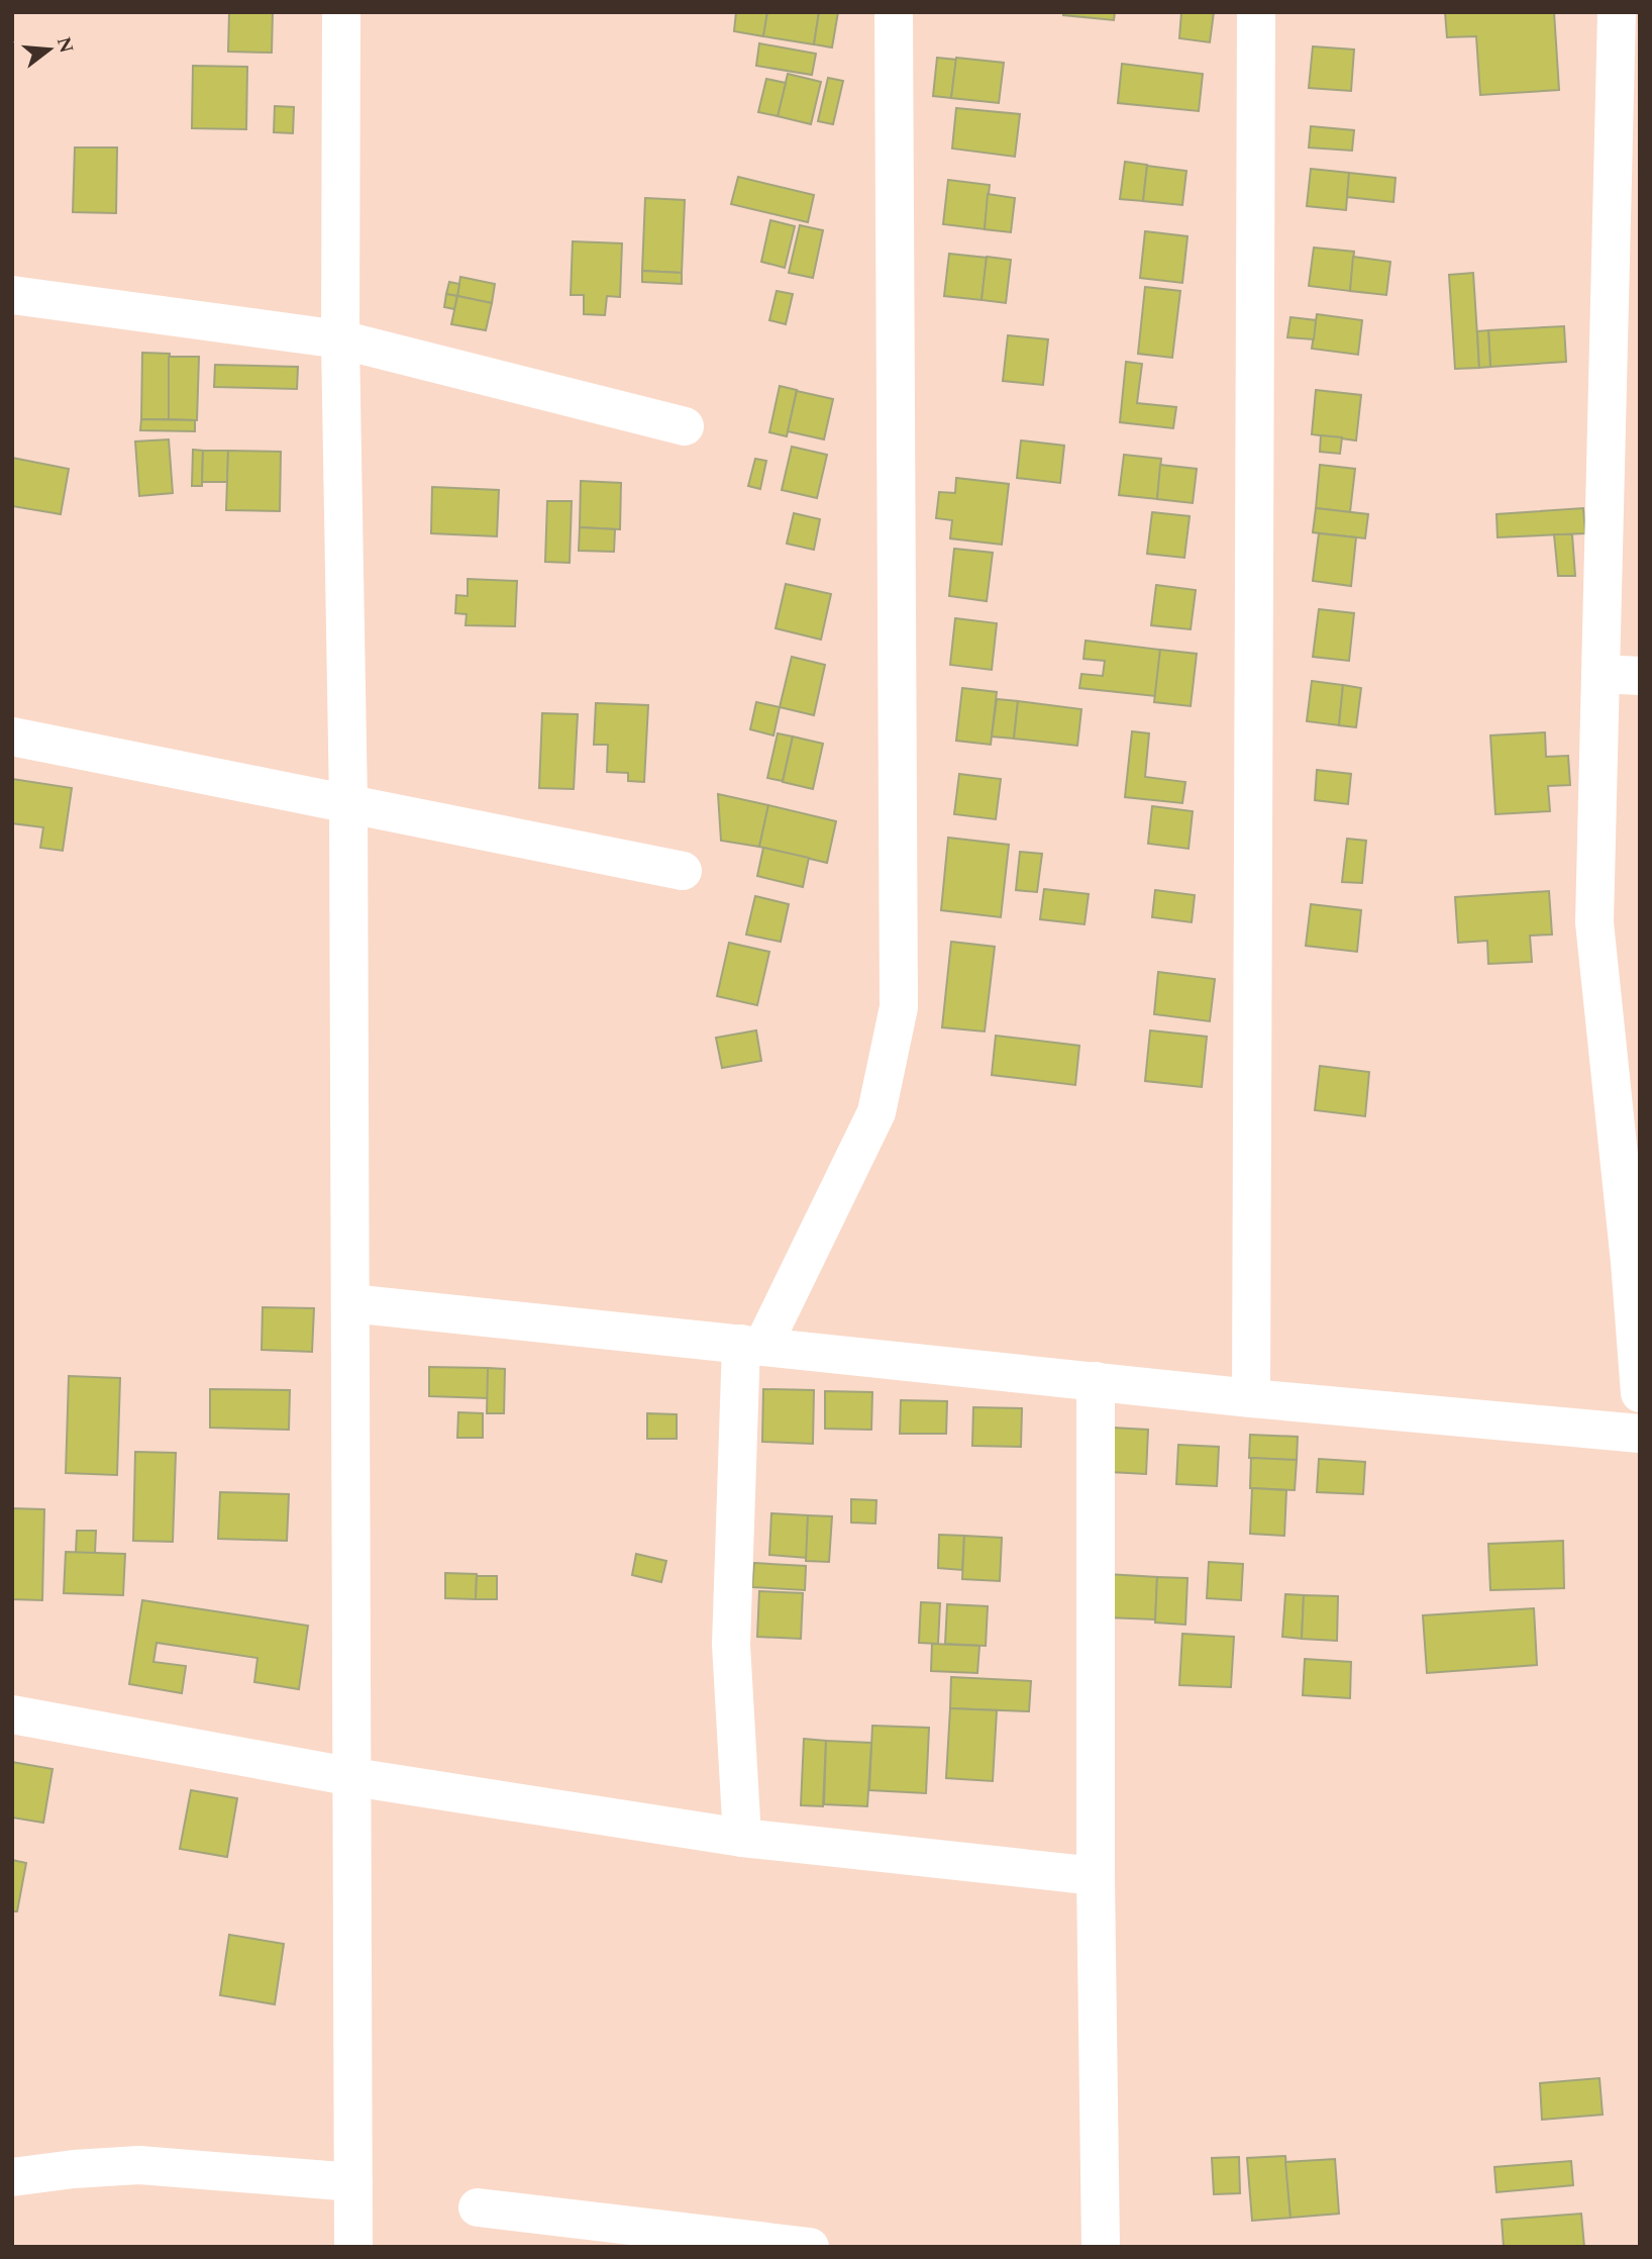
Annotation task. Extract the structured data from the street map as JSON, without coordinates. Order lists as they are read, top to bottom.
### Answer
{
  "north": "right"
}
